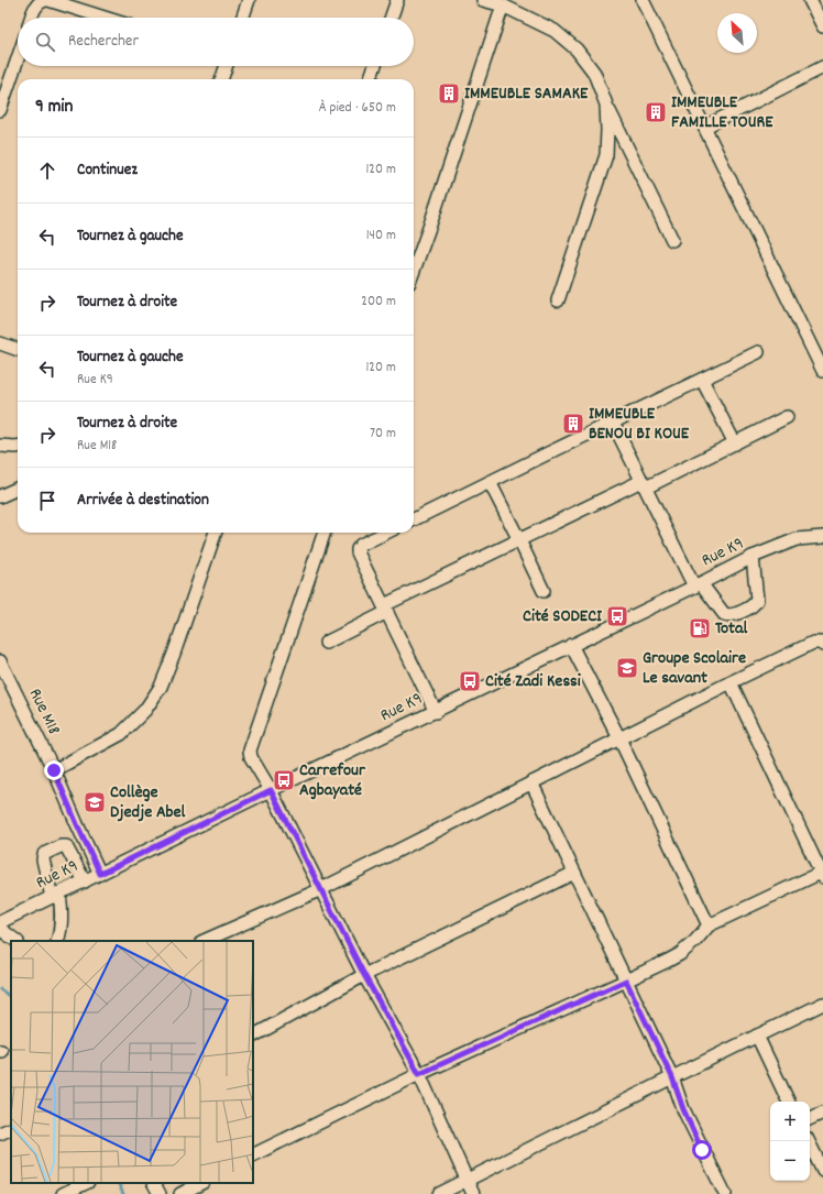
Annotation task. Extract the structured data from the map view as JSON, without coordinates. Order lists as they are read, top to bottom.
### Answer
{
  "streets": {
    "street": ["Rue K9", "Rue M18"]
  },
  "crossings": [
    ["Rue K9", "Rue M18"]
  ],
  "places": {
    "building": ["IMMEUBLE SAMAKE", "IMMEUBLE FAMILLE TOURE", "IMMEUBLE BENOU BI KOUE"],
    "bus stop": ["Cité SODECI", "Cité Zadi Kessi", "Carrefour Agbayaté"],
    "fuel station": ["Total"],
    "school or university": ["Groupe Scolaire Le savant", "Collège Djedje Abel"]
  },
  "north": "top left",
  "page": {
    "search": "Rechercher",
    "heading": ["9 min", "À pied · 650 m"],
    "list": [
      ["Continuez", "120 m"],
      ["Tournez à gauche", "140 m"],
      ["Tournez à droite", "200 m"],
      ["Tournez à gauche", "Rue K9", "120 m"],
      ["Tournez à droite", "Rue M18", "70 m"],
      "Arrivée à destination"
    ],
    "map_buttons": ["+", "−"]
  }
}
